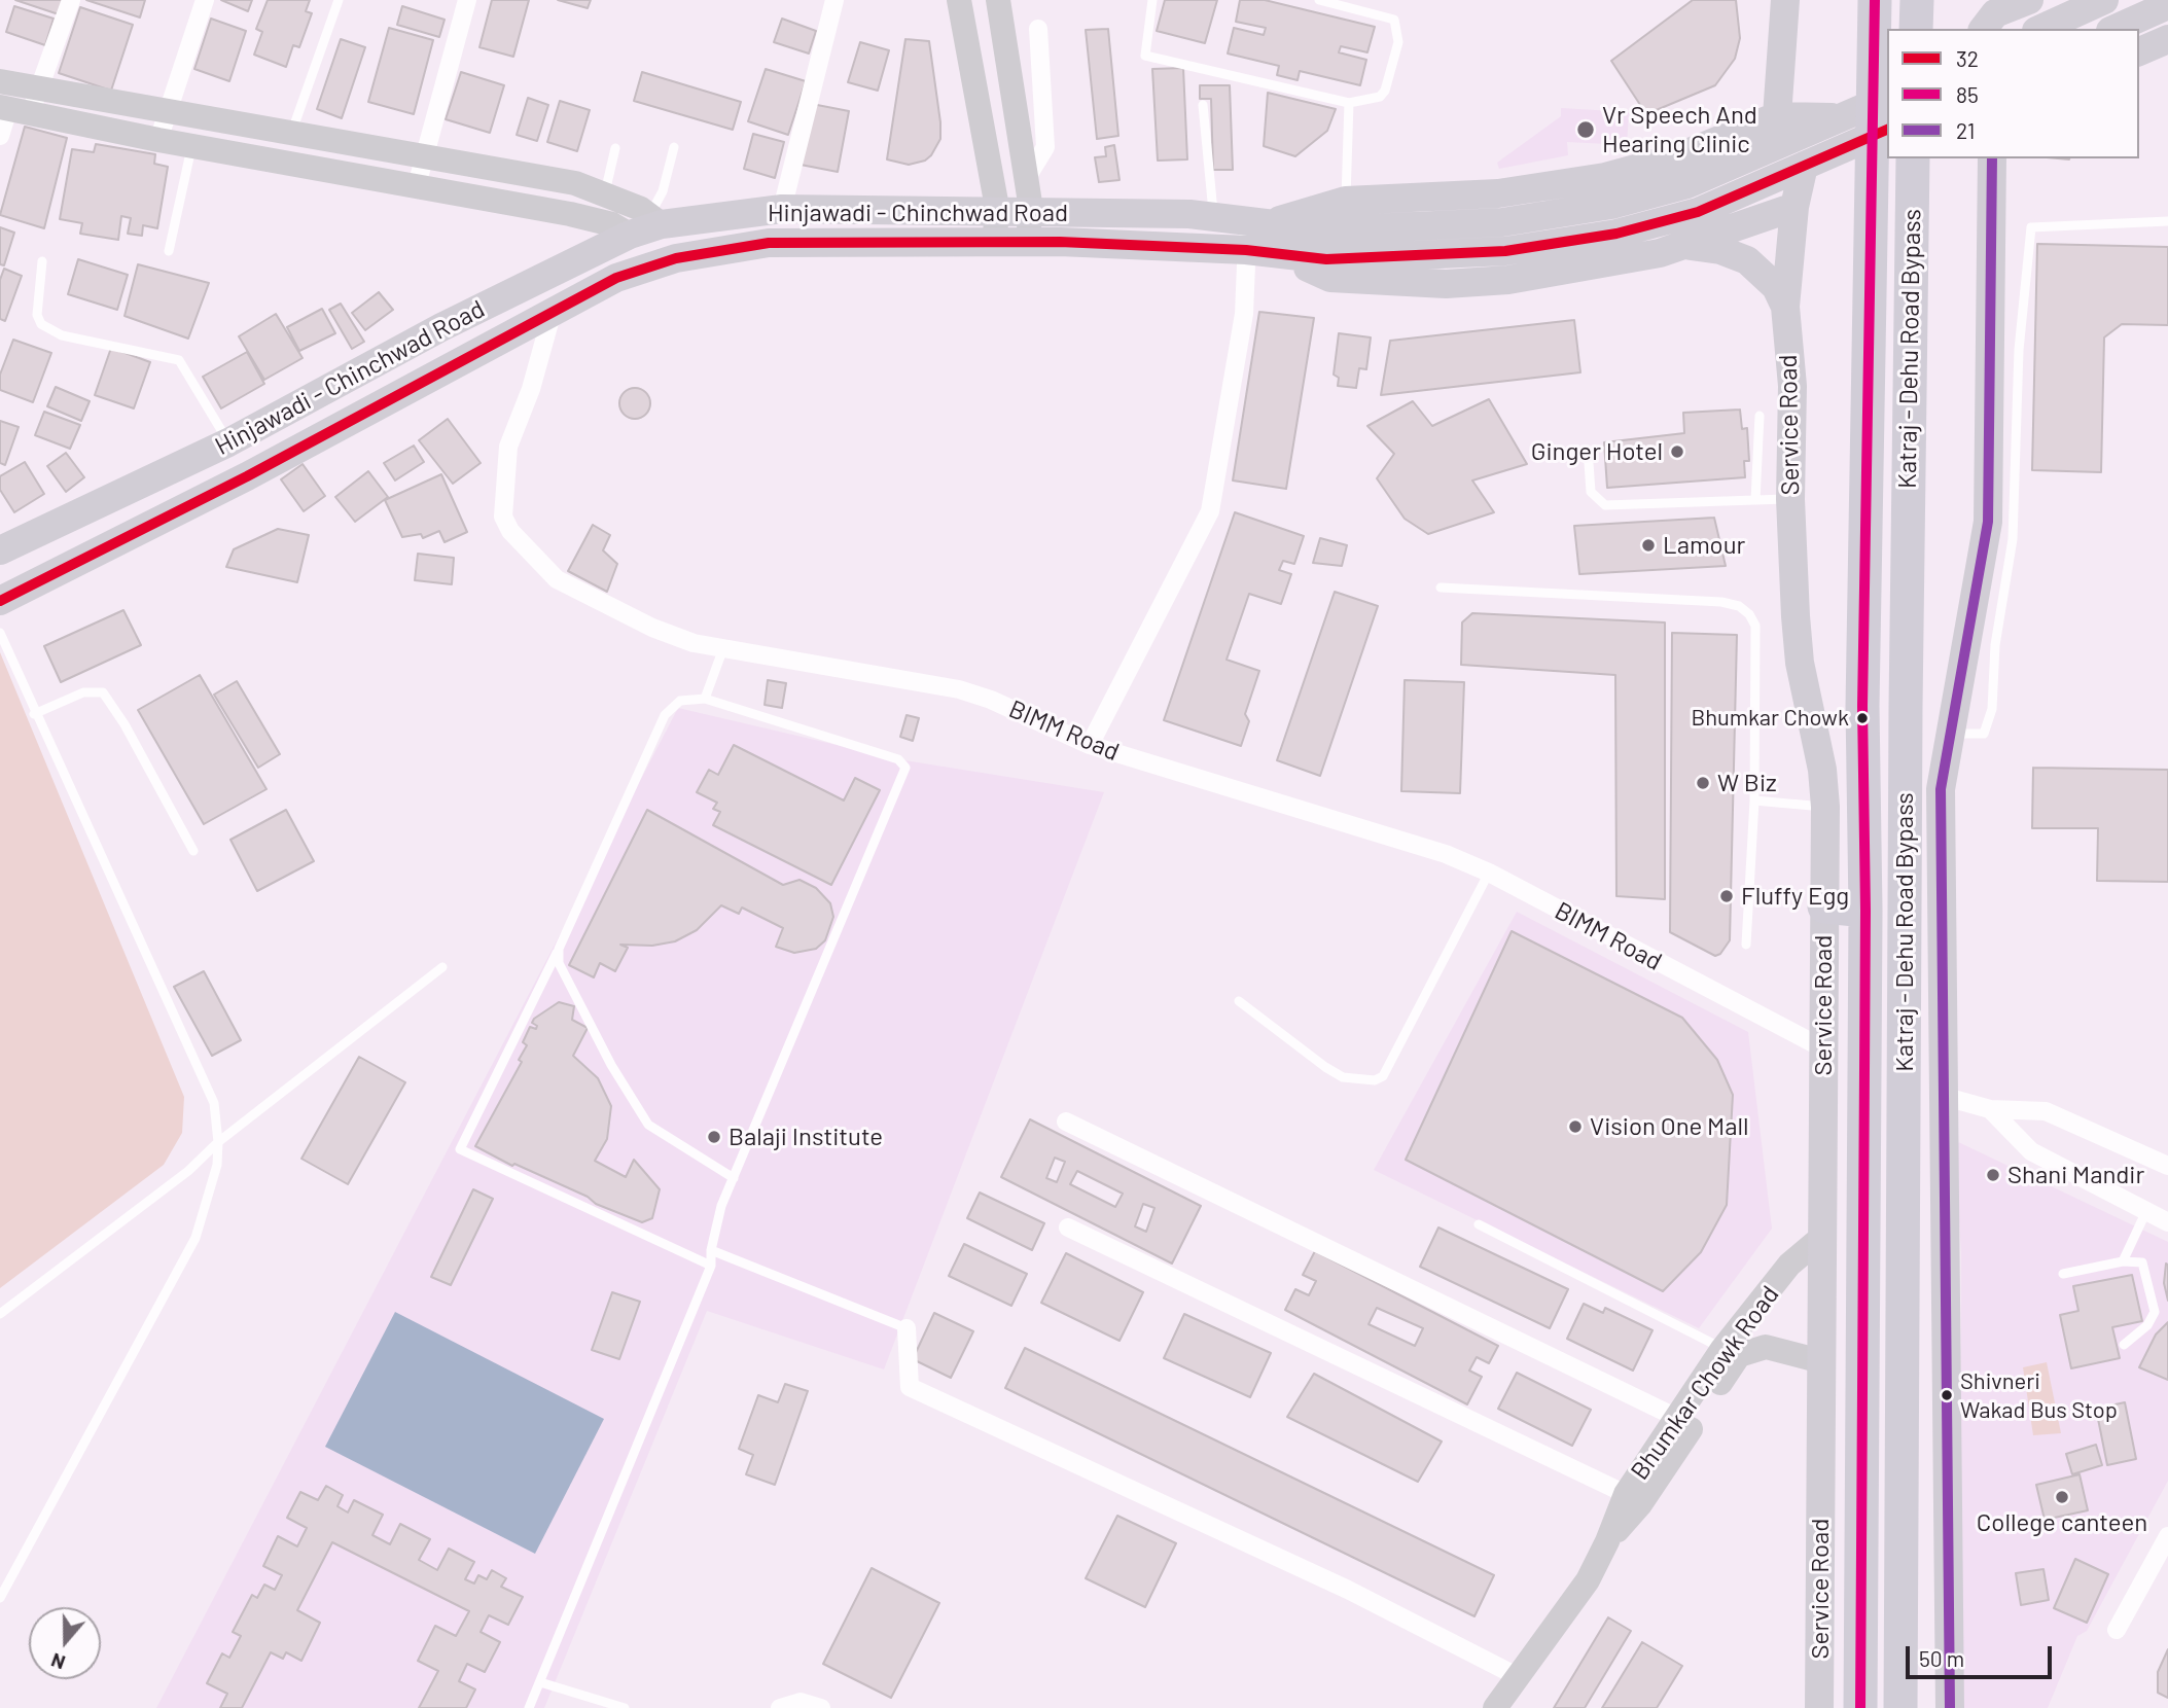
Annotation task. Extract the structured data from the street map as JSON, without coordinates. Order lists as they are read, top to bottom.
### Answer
{
  "streets": {
    "highway": ["Katraj - Dehu Road Bypass"],
    "main road": ["Hinjawadi - Chinchwad Road", "Service Road"],
    "street": ["BIMM Road", "Bhumkar Chowk Road"]
  },
  "crossings": [
    ["Hinjawadi - Chinchwad Road", "Katraj - Dehu Road Bypass"],
    ["Hinjawadi - Chinchwad Road", "BIMM Road"],
    ["Service Road", "BIMM Road"],
    ["Service Road", "Bhumkar Chowk Road"]
  ],
  "places": [
    "Vr Speech And Hearing Clinic",
    "Ginger Hotel",
    "Lamour",
    "Bhumkar Chowk",
    "W Biz",
    "Fluffy Egg",
    "Vision One Mall",
    "Balaji Institute",
    "Shani Mandir",
    "Shivneri Wakad Bus Stop",
    "College canteen"
  ],
  "lines": ["transit line 85", "transit line 32", "transit line 21"],
  "legend": ["32", "85", "21"],
  "scale_bar": "50 m",
  "north": "bottom"
}
